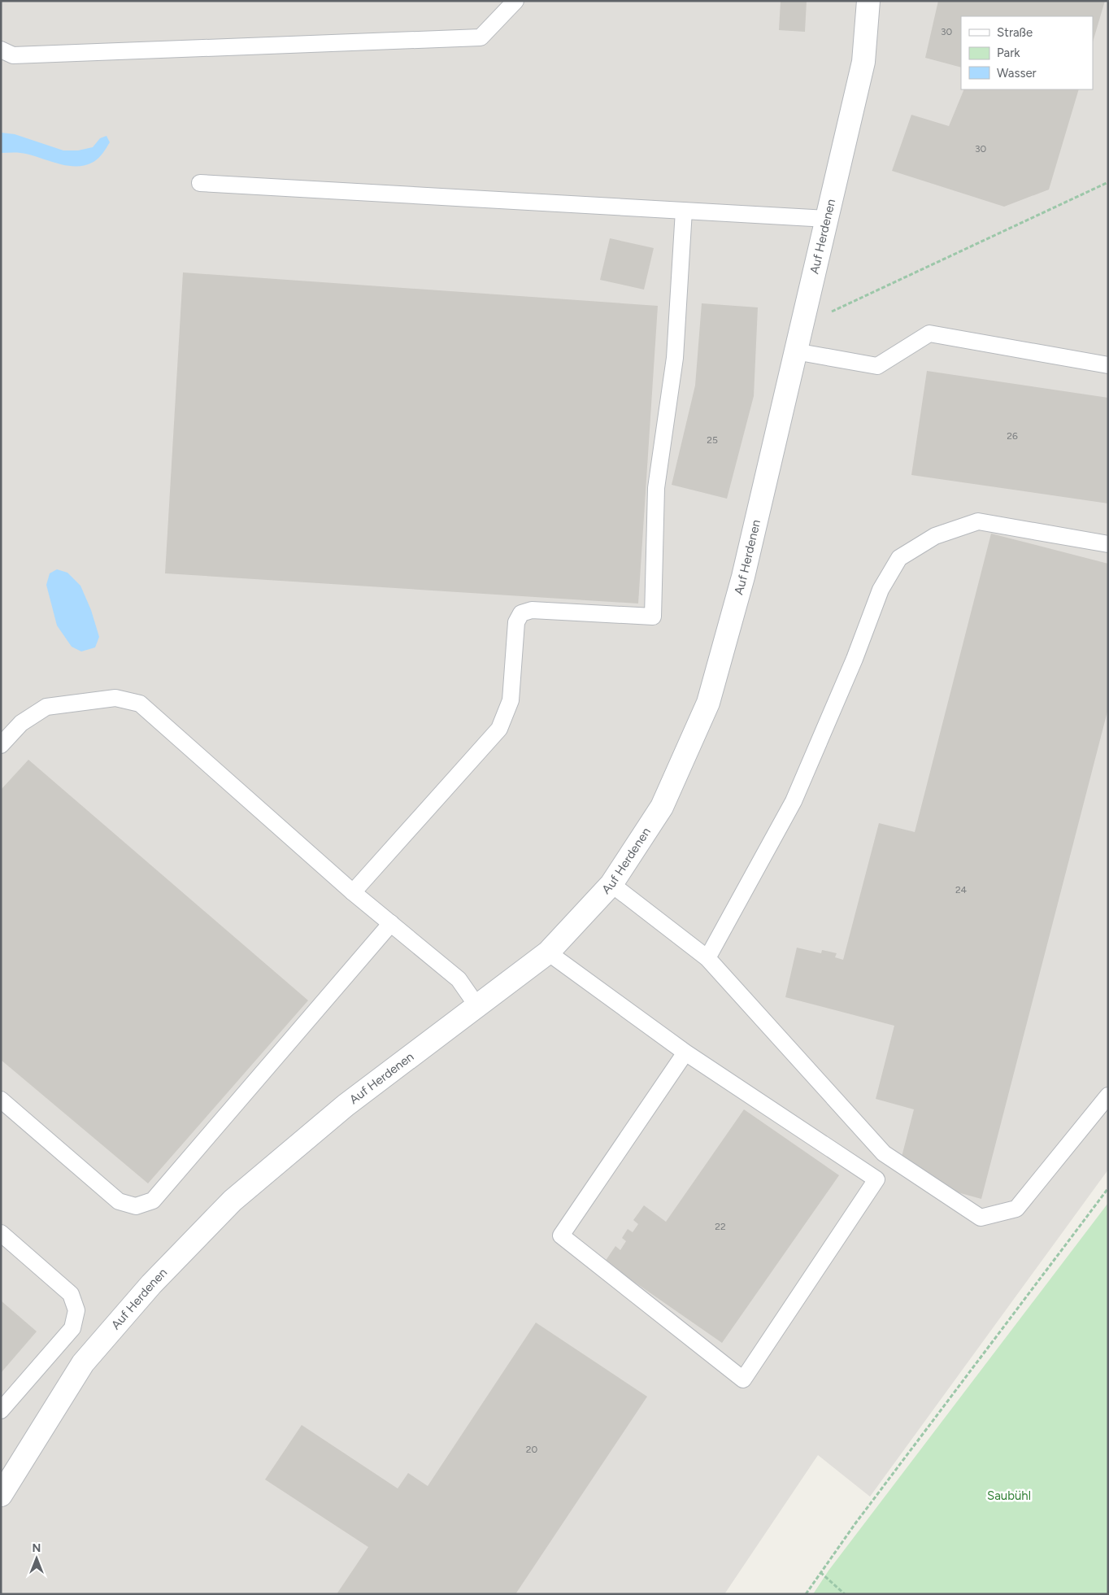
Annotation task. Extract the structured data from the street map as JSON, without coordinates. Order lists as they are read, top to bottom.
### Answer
{
  "streets": {
    "street": ["Auf Herdenen"]
  },
  "parks": ["Saubühl"],
  "house_numbers": [
    "30",
    "30",
    "26",
    "25",
    "24",
    "22",
    "20"
  ],
  "legend": ["Straße", "Park", "Wasser"],
  "north": "top"
}
